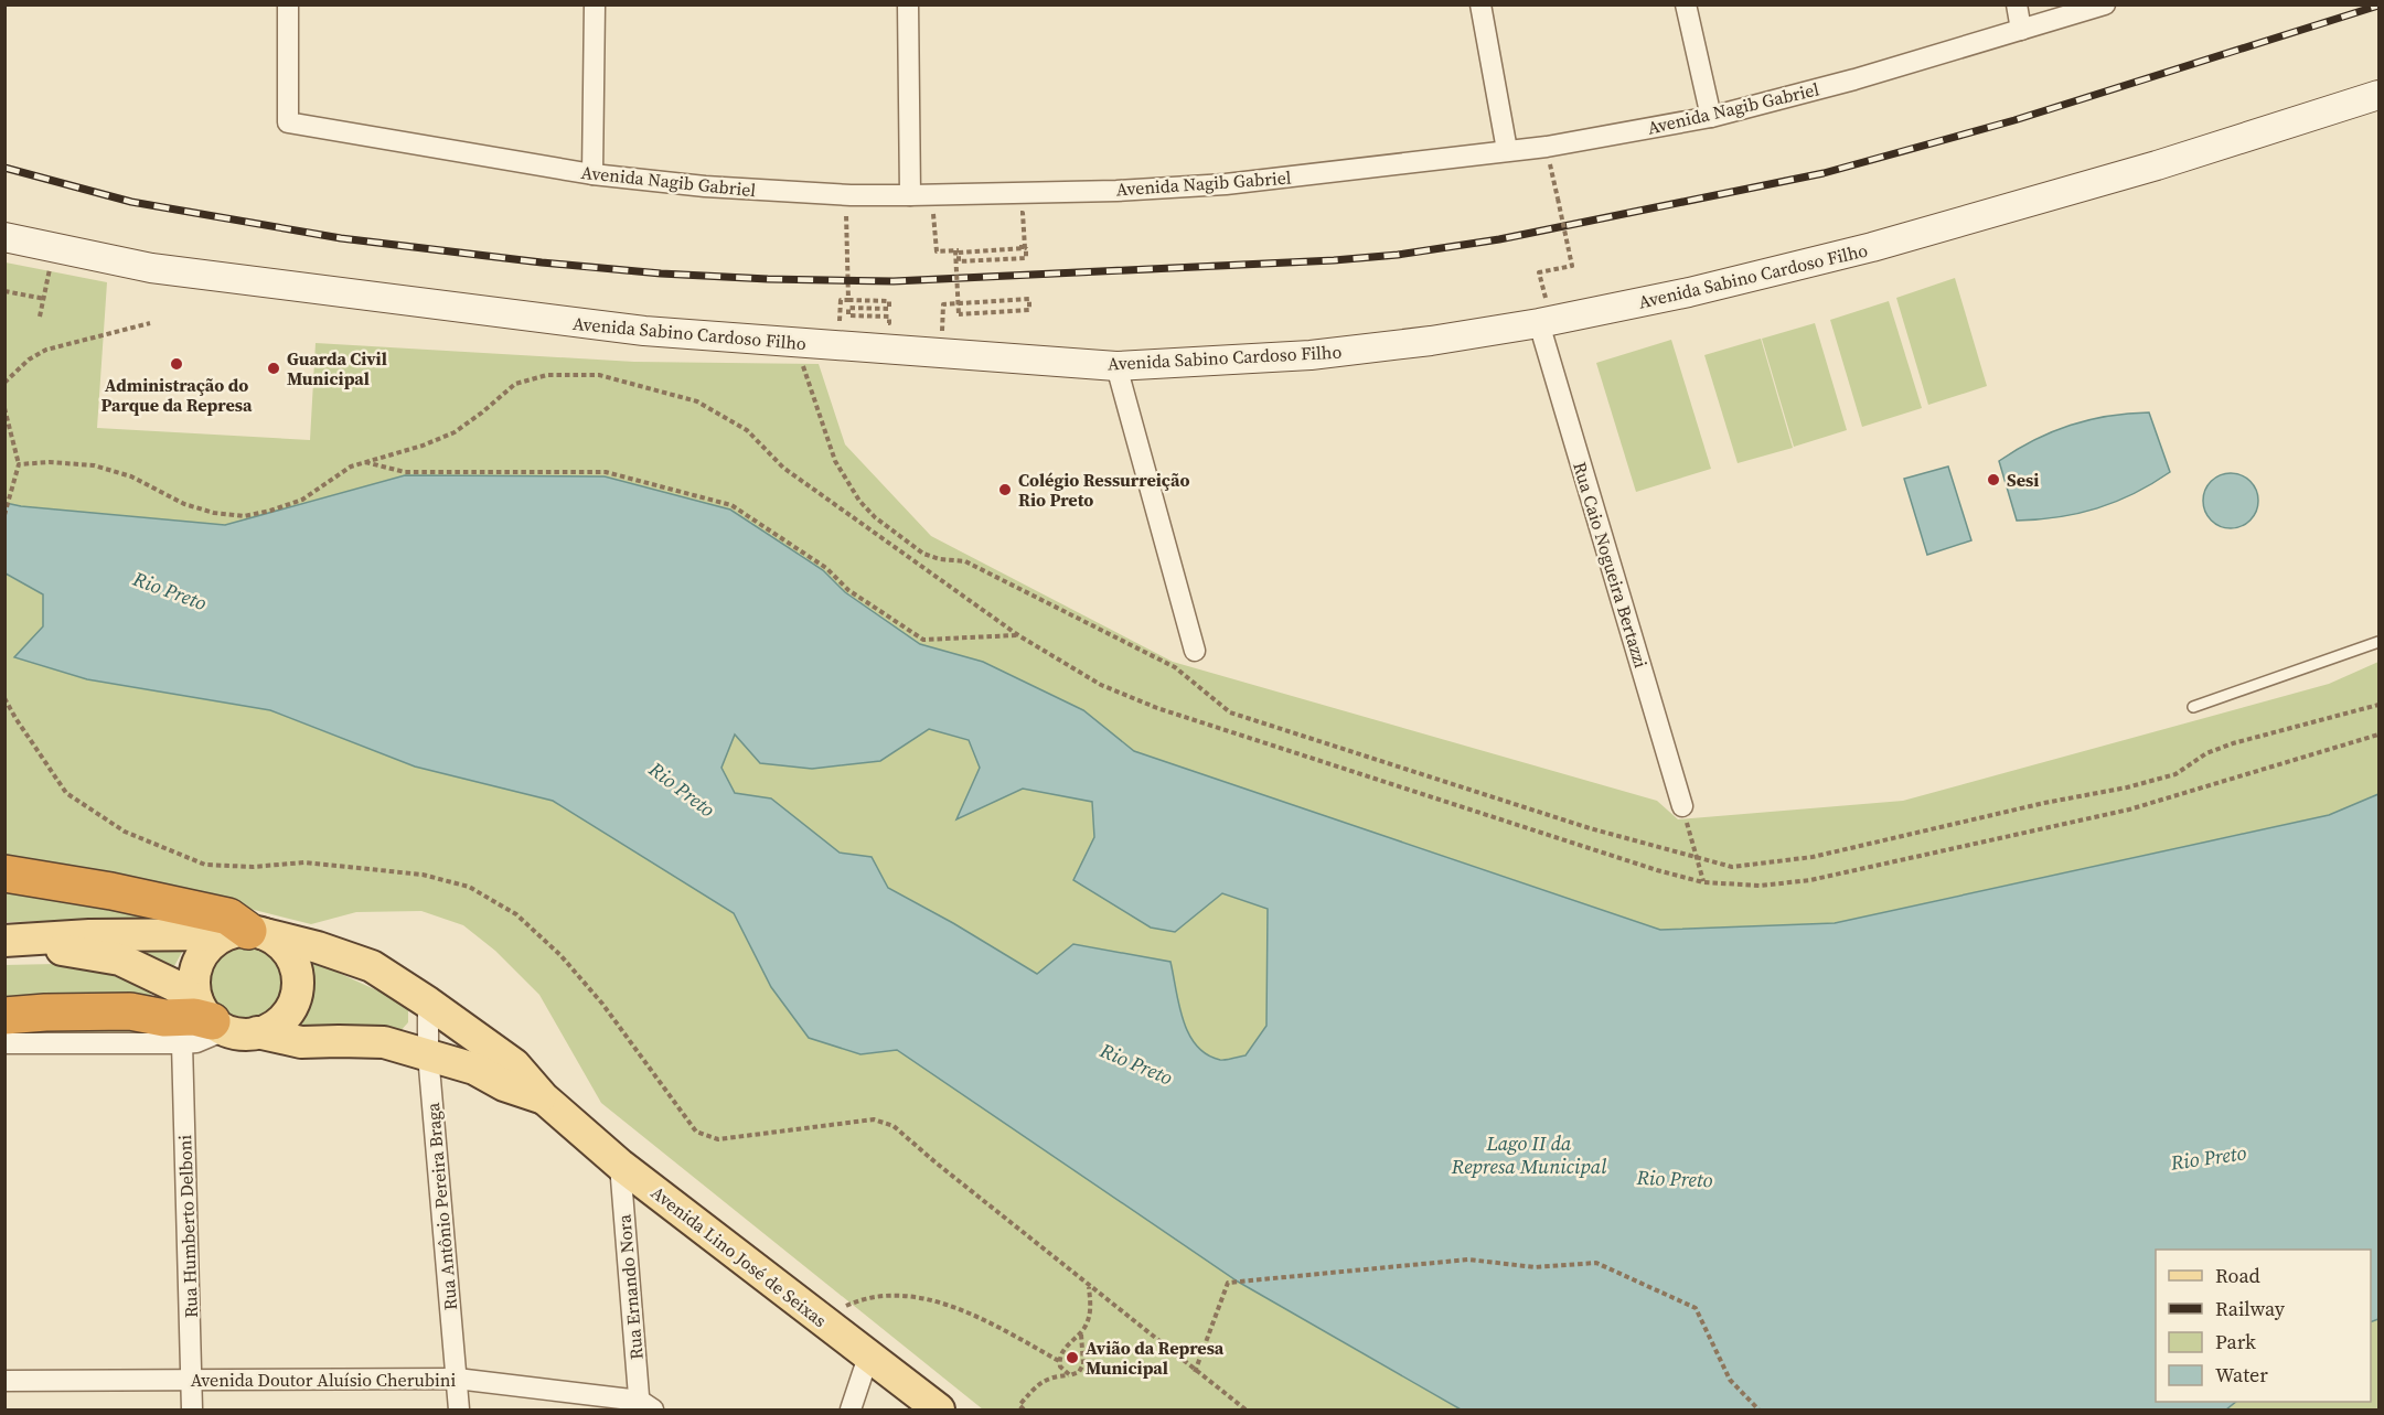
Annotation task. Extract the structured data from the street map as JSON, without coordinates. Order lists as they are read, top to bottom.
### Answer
{
  "streets": {
    "main road": ["Avenida Sabino Cardoso Filho", "Avenida Lino José de Seixas"],
    "street": [
      "Avenida Nagib Gabriel",
      "Rua Caio Nogueira Bertazzi",
      "Rua Antônio Pereira Braga",
      "Rua Humberto Delboni",
      "Rua Ernando Nora",
      "Avenida Doutor Aluísio Cherubini"
    ]
  },
  "crossings": [
    ["Avenida Sabino Cardoso Filho", "Rua Caio Nogueira Bertazzi"],
    ["Rua Antônio Pereira Braga", "Avenida Lino José de Seixas"],
    ["Rua Antônio Pereira Braga", "Avenida Doutor Aluísio Cherubini"],
    ["Rua Humberto Delboni", "Avenida Doutor Aluísio Cherubini"],
    ["Avenida Lino José de Seixas", "Rua Ernando Nora"],
    ["Rua Ernando Nora", "Avenida Doutor Aluísio Cherubini"]
  ],
  "water": ["Rio Preto", "Lago II da Represa Municipal"],
  "places": [
    "Administração do Parque da Represa",
    "Guarda Civil Municipal",
    "Sesi",
    "Colégio Ressurreição Rio Preto",
    "Avião da Represa Municipal"
  ],
  "legend": [
    "Road",
    "Railway",
    "Park",
    "Water"
  ]
}
